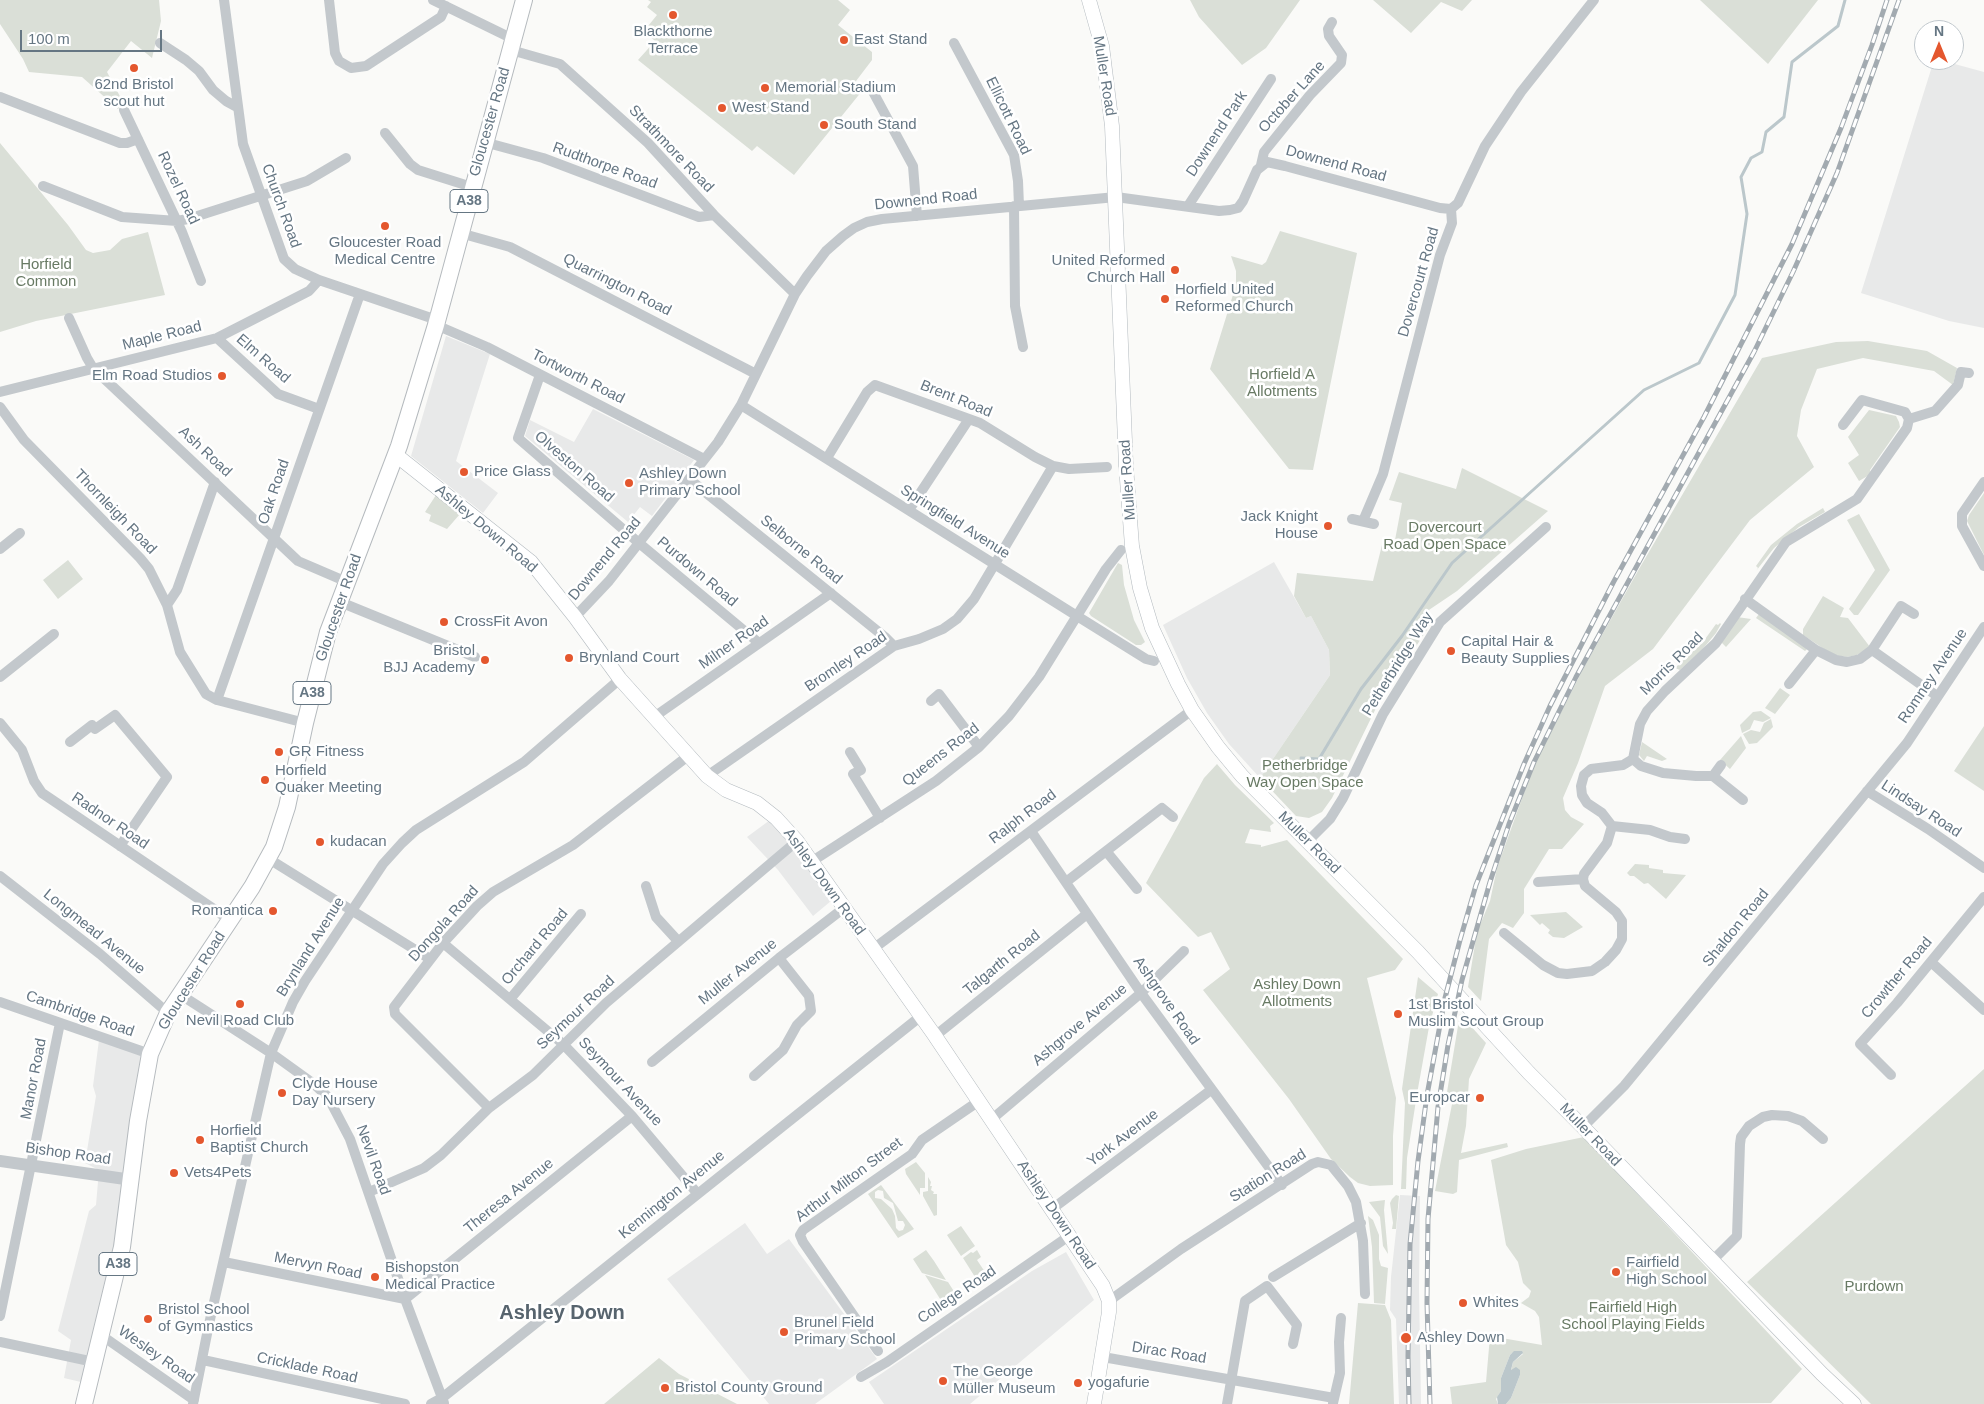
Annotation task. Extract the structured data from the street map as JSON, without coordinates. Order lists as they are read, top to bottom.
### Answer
{
  "streets": {
    "main road": [
      "Muller Road",
      "Gloucester Road",
      "A38",
      "Ashley Down Road"
    ],
    "street": [
      "October Lane",
      "Ellicott Road",
      "Downend Park",
      "Strathmore Road",
      "Downend Road",
      "Rudthorpe Road",
      "Rozel Road",
      "Church Road",
      "Dovercourt Road",
      "Quarrington Road",
      "Maple Road",
      "Elm Road",
      "Tortworth Road",
      "Brent Road",
      "Ash Road",
      "Olveston Road",
      "Oak Road",
      "Thornleigh Road",
      "Springfield Avenue",
      "Selborne Road",
      "Purdown Road",
      "Milner Road",
      "Bromley Road",
      "Petherbridge Way",
      "Morris Road",
      "Romney Avenue",
      "Queens Road",
      "Lindsay Road",
      "Ralph Road",
      "Radnor Road",
      "Dongola Road",
      "Shaldon Road",
      "Longmead Avenue",
      "Brynland Avenue",
      "Orchard Road",
      "Talgarth Road",
      "Muller Avenue",
      "Crowther Road",
      "Ashgrove Road",
      "Seymour Road",
      "Cambridge Road",
      "Ashgrove Avenue",
      "Manor Road",
      "Seymour Avenue",
      "York Avenue",
      "Bishop Road",
      "Nevil Road",
      "Station Road",
      "Arthur Milton Street",
      "Kennington Avenue",
      "Theresa Avenue",
      "Mervyn Road",
      "College Road",
      "Dirac Road",
      "Wesley Road",
      "Cricklade Road"
    ]
  },
  "crossings": [
    ["Muller Road", "Downend Road"],
    ["Muller Road", "Brent Road"],
    ["Muller Road", "Petherbridge Way"],
    ["Muller Road", "Ralph Road"],
    ["Muller Road", "Shaldon Road"],
    ["October Lane", "Downend Road"],
    ["Ellicott Road", "Downend Road"],
    ["Gloucester Road", "Strathmore Road"],
    ["Gloucester Road", "Rudthorpe Road"],
    ["Gloucester Road", "Church Road"],
    ["Gloucester Road", "Quarrington Road"],
    ["Gloucester Road", "Tortworth Road"],
    ["Gloucester Road", "Ash Road"],
    ["Gloucester Road", "Thornleigh Road"],
    ["Gloucester Road", "Ashley Down Road"],
    ["Gloucester Road", "Radnor Road"],
    ["Gloucester Road", "Longmead Avenue"],
    ["Gloucester Road", "Cambridge Road"],
    ["Gloucester Road", "Bishop Road"],
    ["Gloucester Road", "Nevil Road"],
    ["Gloucester Road", "Wesley Road"],
    ["Downend Park", "Downend Road"],
    ["Strathmore Road", "Downend Road"],
    ["Strathmore Road", "Rudthorpe Road"],
    ["Downend Road", "Dovercourt Road"],
    ["Downend Road", "Quarrington Road"],
    ["Downend Road", "Tortworth Road"],
    ["Downend Road", "Olveston Road"],
    ["Downend Road", "Springfield Avenue"],
    ["Downend Road", "Ashley Down Road"],
    ["Downend Road", "Selborne Road"],
    ["Downend Road", "Purdown Road"],
    ["Church Road", "Maple Road"],
    ["Church Road", "Tortworth Road"],
    ["Church Road", "Oak Road"],
    ["Maple Road", "Elm Road"],
    ["Maple Road", "Ash Road"],
    ["Elm Road", "Oak Road"],
    ["Tortworth Road", "Olveston Road"],
    ["Brent Road", "Springfield Avenue"],
    ["Brent Road", "Bromley Road"],
    ["Ash Road", "Oak Road"],
    ["Olveston Road", "Purdown Road"],
    ["Oak Road", "Thornleigh Road"],
    ["Springfield Avenue", "Bromley Road"],
    ["Springfield Avenue", "Queens Road"],
    ["Ashley Down Road", "Milner Road"],
    ["Ashley Down Road", "Bromley Road"],
    ["Ashley Down Road", "Queens Road"],
    ["Ashley Down Road", "Ralph Road"],
    ["Ashley Down Road", "Dongola Road"],
    ["Ashley Down Road", "Brynland Avenue"],
    ["Ashley Down Road", "Talgarth Road"],
    ["Ashley Down Road", "Muller Avenue"],
    ["Ashley Down Road", "Seymour Road"],
    ["Ashley Down Road", "Ashgrove Avenue"],
    ["Ashley Down Road", "York Avenue"],
    ["Ashley Down Road", "Station Road"],
    ["Ashley Down Road", "Arthur Milton Street"],
    ["Ashley Down Road", "Kennington Avenue"],
    ["Ashley Down Road", "College Road"],
    ["Selborne Road", "Milner Road"],
    ["Selborne Road", "Bromley Road"],
    ["Purdown Road", "Milner Road"],
    ["Romney Avenue", "Shaldon Road"],
    ["Lindsay Road", "Shaldon Road"],
    ["Ralph Road", "Ashgrove Road"],
    ["Dongola Road", "Seymour Road"],
    ["Dongola Road", "Seymour Avenue"],
    ["Brynland Avenue", "Nevil Road"],
    ["Brynland Avenue", "Mervyn Road"],
    ["Brynland Avenue", "Wesley Road"],
    ["Brynland Avenue", "Cricklade Road"],
    ["Orchard Road", "Seymour Avenue"],
    ["Talgarth Road", "Ashgrove Road"],
    ["Ashgrove Road", "Ashgrove Avenue"],
    ["Ashgrove Road", "York Avenue"],
    ["Ashgrove Road", "Station Road"],
    ["Seymour Road", "Seymour Avenue"],
    ["Seymour Road", "Nevil Road"],
    ["Cambridge Road", "Manor Road"],
    ["Manor Road", "Bishop Road"],
    ["Seymour Avenue", "Kennington Avenue"],
    ["Seymour Avenue", "Theresa Avenue"],
    ["Nevil Road", "Kennington Avenue"],
    ["Nevil Road", "Theresa Avenue"],
    ["Nevil Road", "Mervyn Road"],
    ["Theresa Avenue", "Mervyn Road"]
  ],
  "districts": ["Ashley Down"],
  "parks": [
    "Horfield Common",
    "Horfield A Allotments",
    "Dovercourt Road Open Space",
    "Petherbridge Way Open Space",
    "Ashley Down Allotments",
    "Purdown",
    "Fairfield High School Playing Fields"
  ],
  "places": [
    "Blackthorne Terrace",
    "East Stand",
    "62nd Bristol scout hut",
    "Memorial Stadium",
    "West Stand",
    "South Stand",
    "Gloucester Road Medical Centre",
    "United Reformed Church Hall",
    "Horfield United Reformed Church",
    "Elm Road Studios",
    "Price Glass",
    "Ashley Down Primary School",
    "Jack Knight House",
    "CrossFit Avon",
    "Capital Hair & Beauty Supplies",
    "Brynland Court",
    "Bristol BJJ Academy",
    "GR Fitness",
    "Horfield Quaker Meeting",
    "kudacan",
    "Romantica",
    "Nevil Road Club",
    "1st Bristol Muslim Scout Group",
    "Clyde House Day Nursery",
    "Europcar",
    "Horfield Baptist Church",
    "Vets4Pets",
    "Fairfield High School",
    "Bishopston Medical Practice",
    "Whites",
    "Bristol School of Gymnastics",
    "Brunel Field Primary School",
    "Ashley Down",
    "The George Müller Museum",
    "yogafurie",
    "Bristol County Ground"
  ],
  "scale_bar": "100 m",
  "north": "top"
}
